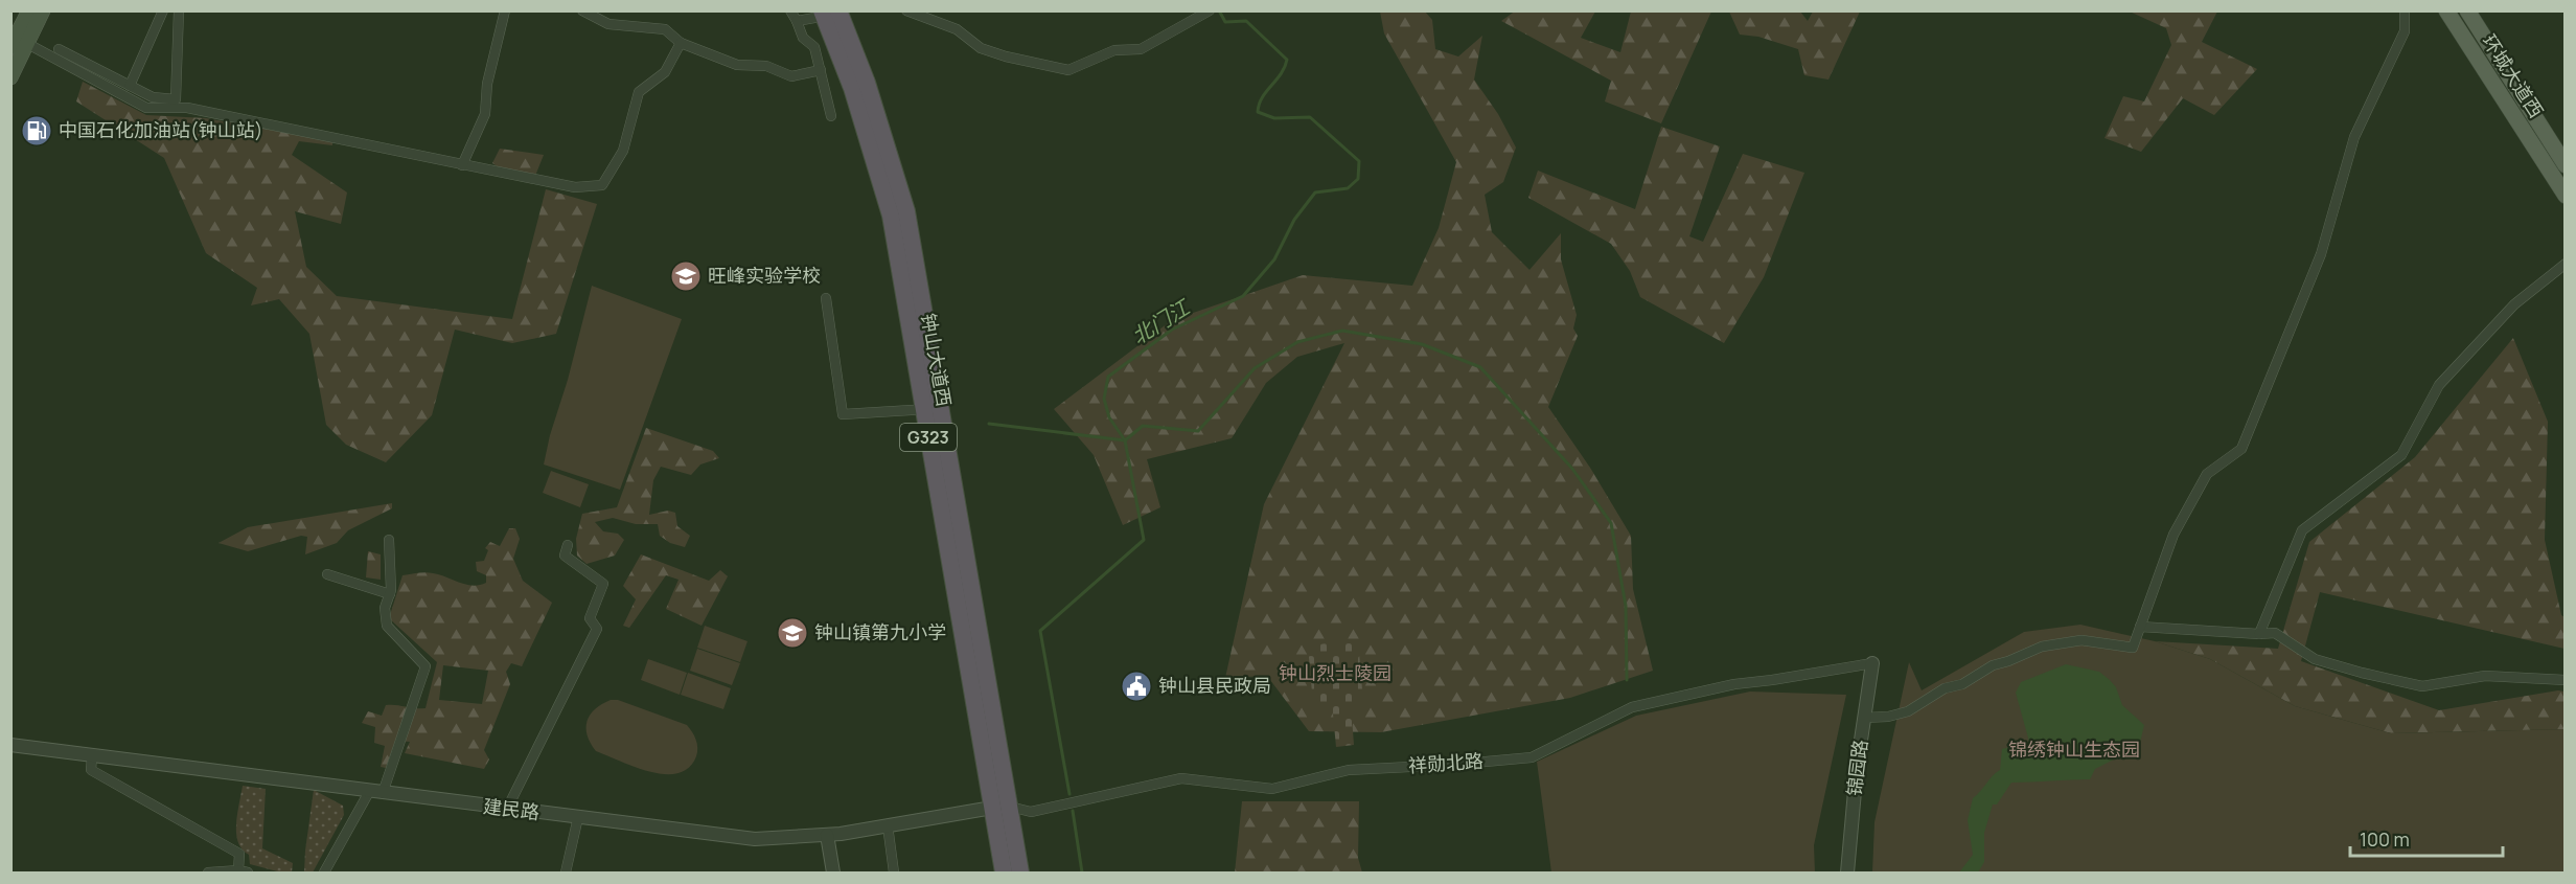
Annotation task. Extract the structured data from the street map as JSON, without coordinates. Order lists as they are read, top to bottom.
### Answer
{
  "streets": {
    "highway": ["钟山大道西", "G323"],
    "main road": ["环城大道西"],
    "street": ["祥勋北路", "锦园路", "建民路"]
  },
  "crossings": [
    ["钟山大道西", "祥勋北路"],
    ["钟山大道西", "建民路"],
    ["祥勋北路", "锦园路"],
    ["祥勋北路", "建民路"]
  ],
  "water": ["北门江"],
  "parks": ["钟山烈士陵园", "锦绣钟山生态园"],
  "places": {
    "fuel station": ["中国石化加油站(钟山站)"],
    "school or university": ["旺峰实验学校", "钟山镇第九小学"],
    "public building": ["钟山县民政局"]
  },
  "scale_bar": "100 m"
}
